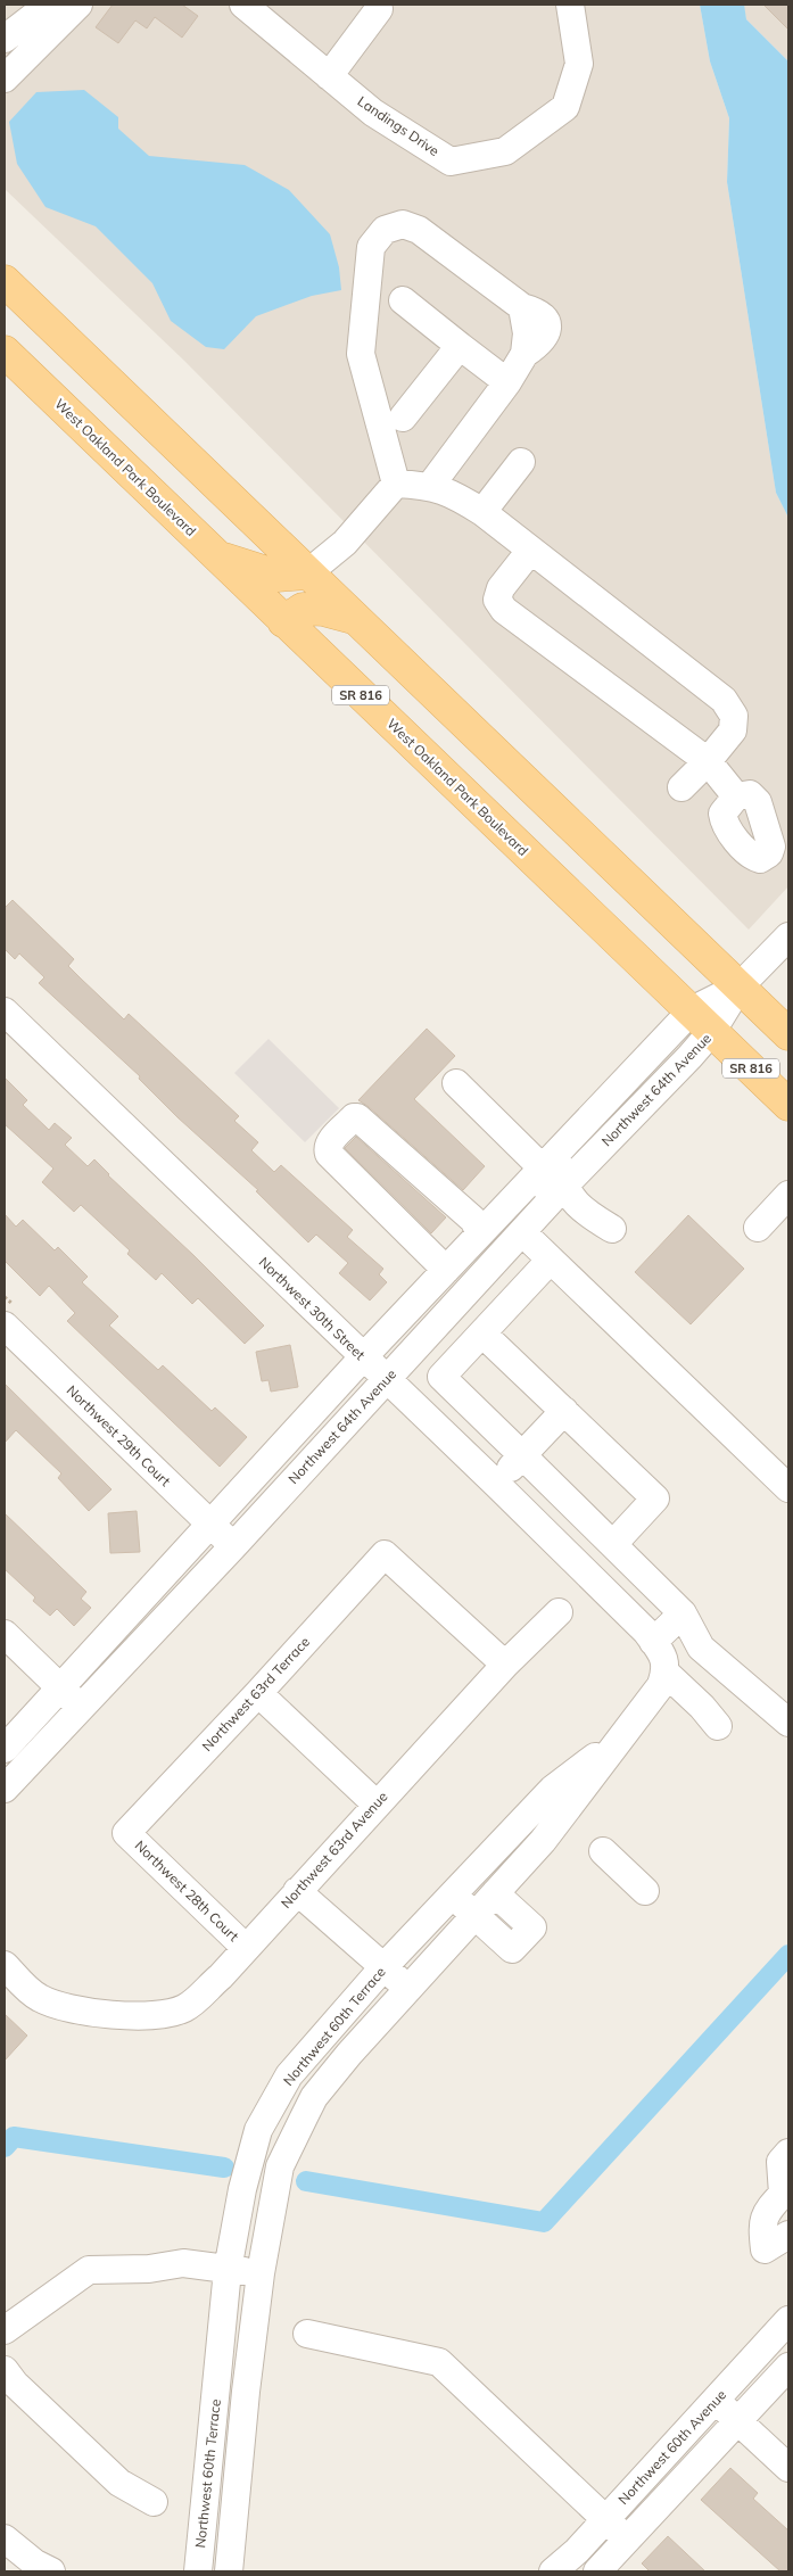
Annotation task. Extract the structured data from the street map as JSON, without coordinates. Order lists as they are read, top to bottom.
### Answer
{
  "streets": {
    "main road": ["West Oakland Park Boulevard", "SR 816"],
    "street": [
      "Landings Drive",
      "Northwest 64th Avenue",
      "Northwest 30th Street",
      "Northwest 29th Court",
      "Northwest 63rd Terrace",
      "Northwest 63rd Avenue",
      "Northwest 28th Court",
      "Northwest 60th Terrace",
      "Northwest 60th Avenue"
    ]
  },
  "crossings": [
    ["West Oakland Park Boulevard", "Northwest 64th Avenue"],
    ["Northwest 64th Avenue", "Northwest 30th Street"],
    ["Northwest 64th Avenue", "Northwest 29th Court"],
    ["Northwest 30th Street", "Northwest 60th Terrace"],
    ["Northwest 63rd Terrace", "Northwest 63rd Avenue"],
    ["Northwest 63rd Terrace", "Northwest 28th Court"],
    ["Northwest 63rd Avenue", "Northwest 28th Court"]
  ]
}
